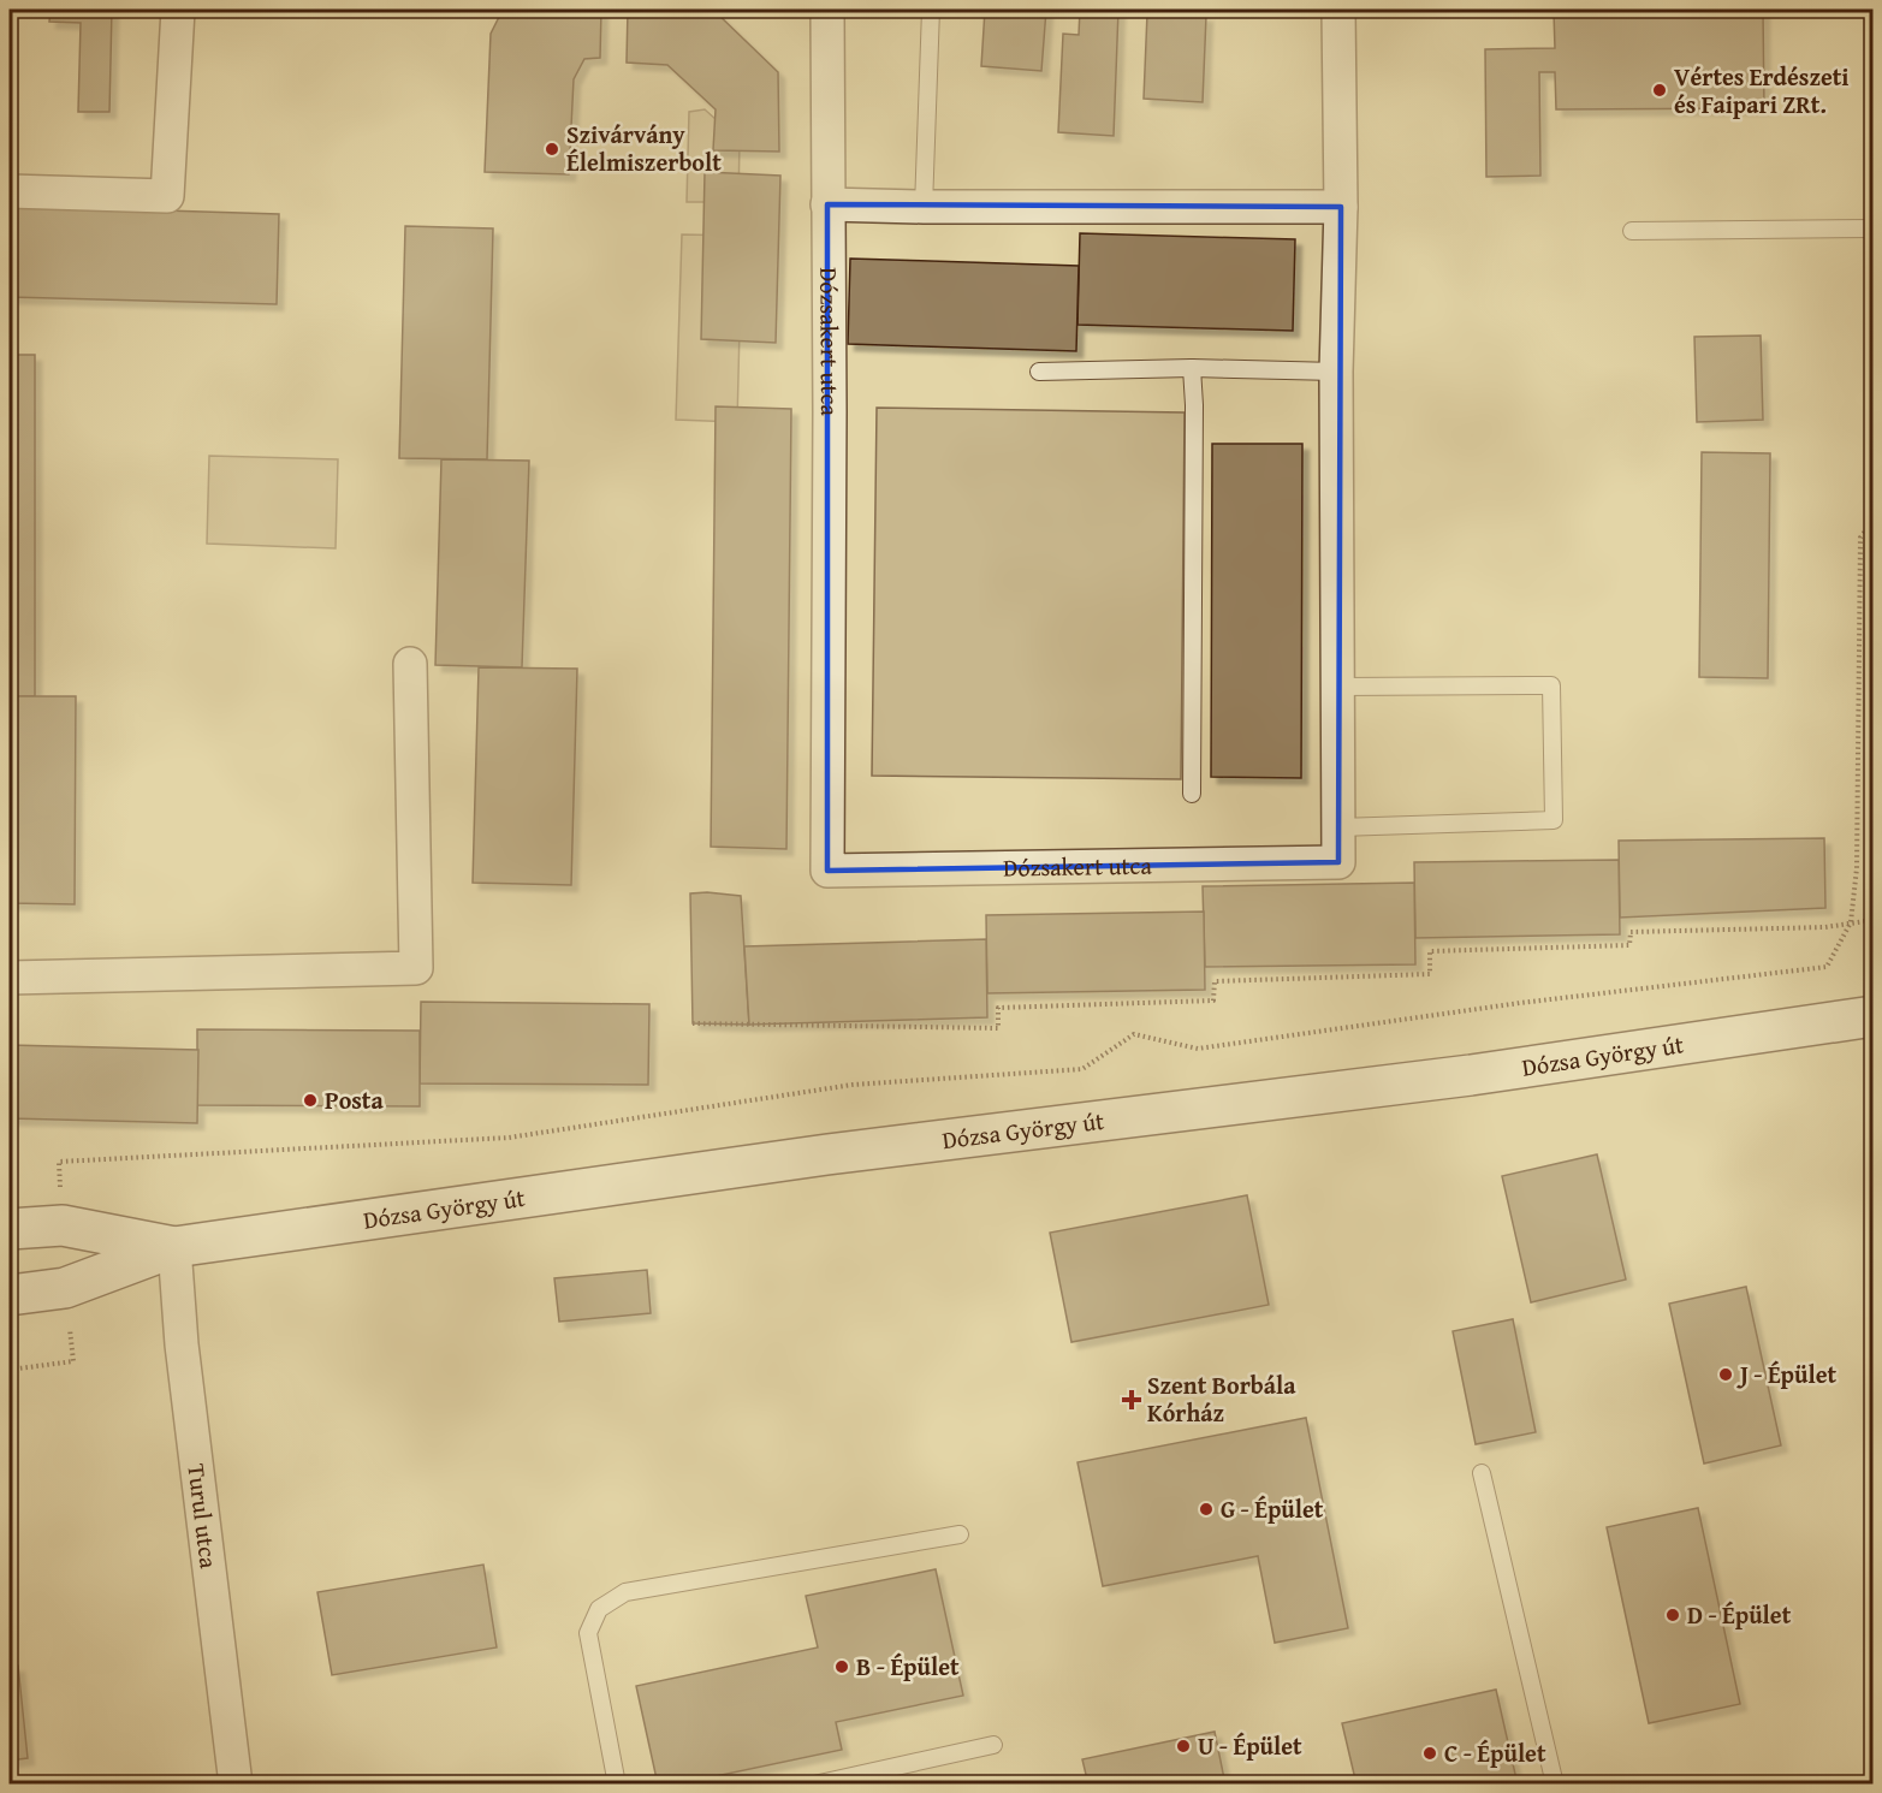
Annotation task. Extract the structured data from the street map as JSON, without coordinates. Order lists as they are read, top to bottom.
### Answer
{
  "streets": {
    "street": ["Dózsakert utca", "Dózsa György út", "Turul utca"]
  },
  "crossings": [
    ["Dózsa György út", "Turul utca"]
  ],
  "places": {
    "other": [
      "Vértes Erdészeti és Faipari ZRt.",
      "Szivárvány Élelmiszerbolt",
      "Posta",
      "J - Épület",
      "G - Épület",
      "D - Épület",
      "B - Épület",
      "U - Épület",
      "C - Épület"
    ],
    "health": ["Szent Borbála Kórház"]
  }
}
